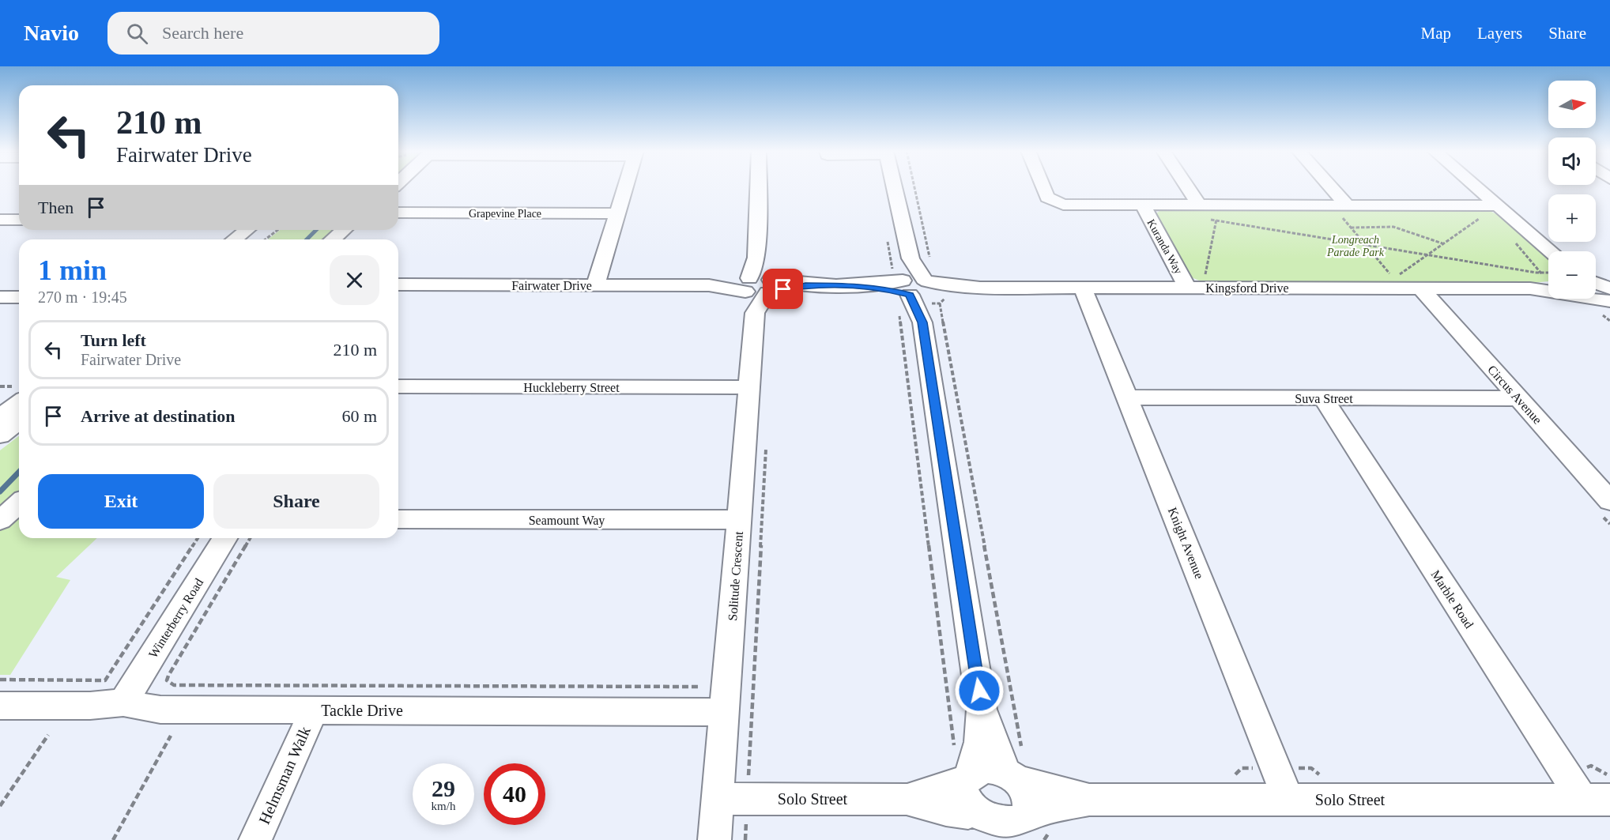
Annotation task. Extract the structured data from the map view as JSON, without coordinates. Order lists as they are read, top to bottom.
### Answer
{
  "streets": {
    "street": [
      "Grapevine Place",
      "Kuranda Way",
      "Fairwater Drive",
      "Kingsford Drive",
      "Huckleberry Street",
      "Circus Avenue",
      "Suva Street",
      "Seamount Way",
      "Knight Avenue",
      "Solitude Crescent",
      "Marble Road",
      "Winterberry Road",
      "Tackle Drive",
      "Helmsman Walk",
      "Solo Street"
    ]
  },
  "crossings": [
    ["Kuranda Way", "Kingsford Drive"],
    ["Fairwater Drive", "Kingsford Drive"],
    ["Fairwater Drive", "Solitude Crescent"],
    ["Kingsford Drive", "Circus Avenue"],
    ["Kingsford Drive", "Knight Avenue"],
    ["Huckleberry Street", "Solitude Crescent"],
    ["Circus Avenue", "Suva Street"],
    ["Suva Street", "Knight Avenue"],
    ["Suva Street", "Marble Road"],
    ["Seamount Way", "Solitude Crescent"],
    ["Knight Avenue", "Solo Street"],
    ["Solitude Crescent", "Tackle Drive"],
    ["Solitude Crescent", "Solo Street"],
    ["Marble Road", "Solo Street"],
    ["Winterberry Road", "Tackle Drive"],
    ["Tackle Drive", "Helmsman Walk"]
  ],
  "parks": ["Longreach Parade Park"],
  "north": "right",
  "page": {
    "header": "Navio",
    "search": "Search here",
    "nav": ["Map", "Layers", "Share"],
    "map_buttons": ["+", "−"],
    "turn": ["210 m", "Fairwater Drive"],
    "then": "Then",
    "heading": ["1 min", "270 m · 19:45"],
    "list": [
      {
        "name": "Turn left",
        "note": "Fairwater Drive",
        "value": "210 m"
      },
      {
        "name": "Arrive at destination",
        "value": "60 m"
      }
    ],
    "buttons": ["Exit", "Share"],
    "speed": "29 km/h",
    "limit": "40"
  }
}
